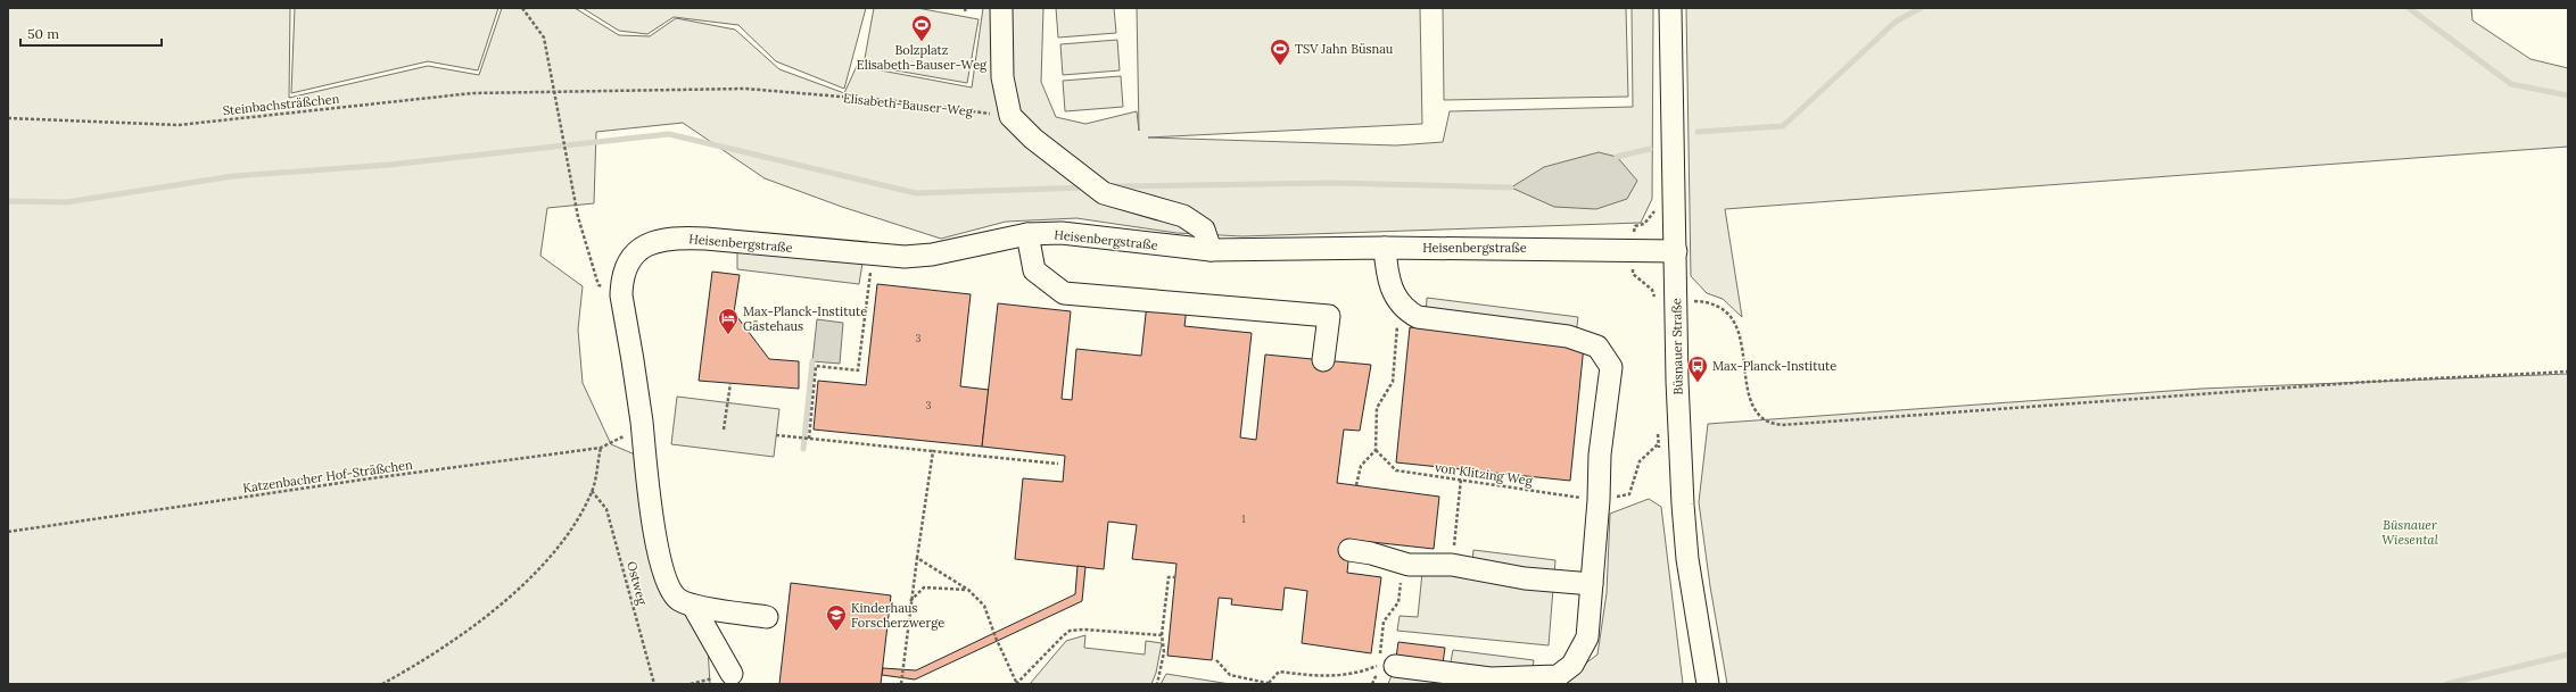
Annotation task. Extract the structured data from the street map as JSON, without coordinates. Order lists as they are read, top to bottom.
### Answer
{
  "streets": {
    "street": ["Heisenbergstraße", "Büsnauer Straße"],
    "path": [
      "Steinbachsträßchen",
      "Elisabeth-Bauser-Weg",
      "von Klitzing Weg",
      "Katzenbacher Hof-Sträßchen",
      "Ostweg"
    ]
  },
  "crossings": [
    ["Steinbachsträßchen", "Elisabeth-Bauser-Weg"],
    ["Heisenbergstraße", "Büsnauer Straße"],
    ["Heisenbergstraße", "Katzenbacher Hof-Sträßchen"]
  ],
  "parks": ["Büsnauer Wiesental"],
  "places": {
    "sports": ["Bolzplatz Elisabeth-Bauser-Weg", "TSV Jahn Büsnau"],
    "hotel": ["Max-Planck-Institute Gästehaus"],
    "bus stop": ["Max-Planck-Institute"],
    "school or university": ["Kinderhaus Forscherzwerge"]
  },
  "house_numbers": ["3", "3", "1"],
  "scale_bar": "50 m"
}
